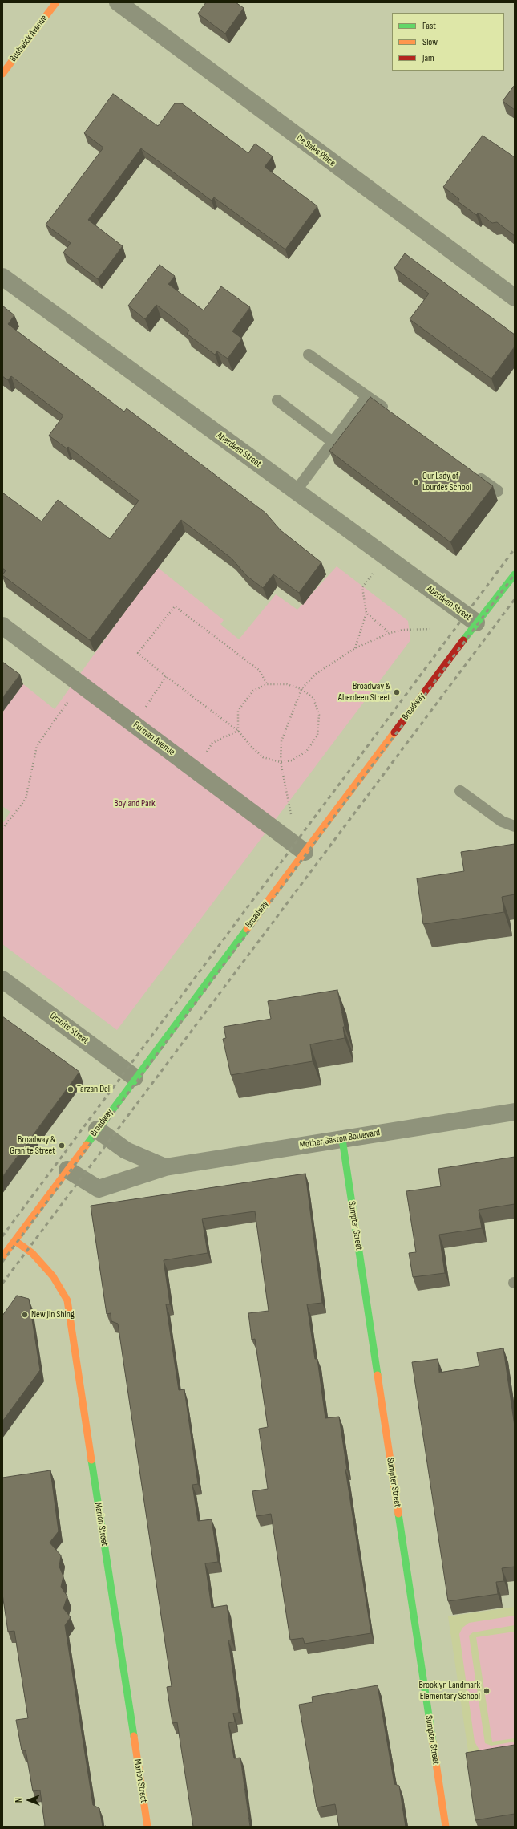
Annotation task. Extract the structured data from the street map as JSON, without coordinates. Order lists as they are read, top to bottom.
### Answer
{
  "streets": {
    "street": [
      "Bushwick Avenue",
      "De Sales Place",
      "Aberdeen Street",
      "Broadway",
      "Furman Avenue",
      "Granite Street",
      "Mother Gaston Boulevard",
      "Sumpter Street",
      "Marion Street"
    ]
  },
  "crossings": [
    ["Aberdeen Street", "Broadway"],
    ["Broadway", "Furman Avenue"],
    ["Broadway", "Granite Street"],
    ["Broadway", "Mother Gaston Boulevard"],
    ["Broadway", "Marion Street"],
    ["Mother Gaston Boulevard", "Sumpter Street"]
  ],
  "parks": ["Boyland Park"],
  "places": [
    "Our Lady of Lourdes School",
    "Broadway & Aberdeen Street",
    "Tarzan Deli",
    "Broadway & Granite Street",
    "New Jin Shing",
    "Brooklyn Landmark Elementary School"
  ],
  "legend": ["Fast", "Slow", "Jam"],
  "north": "left"
}
